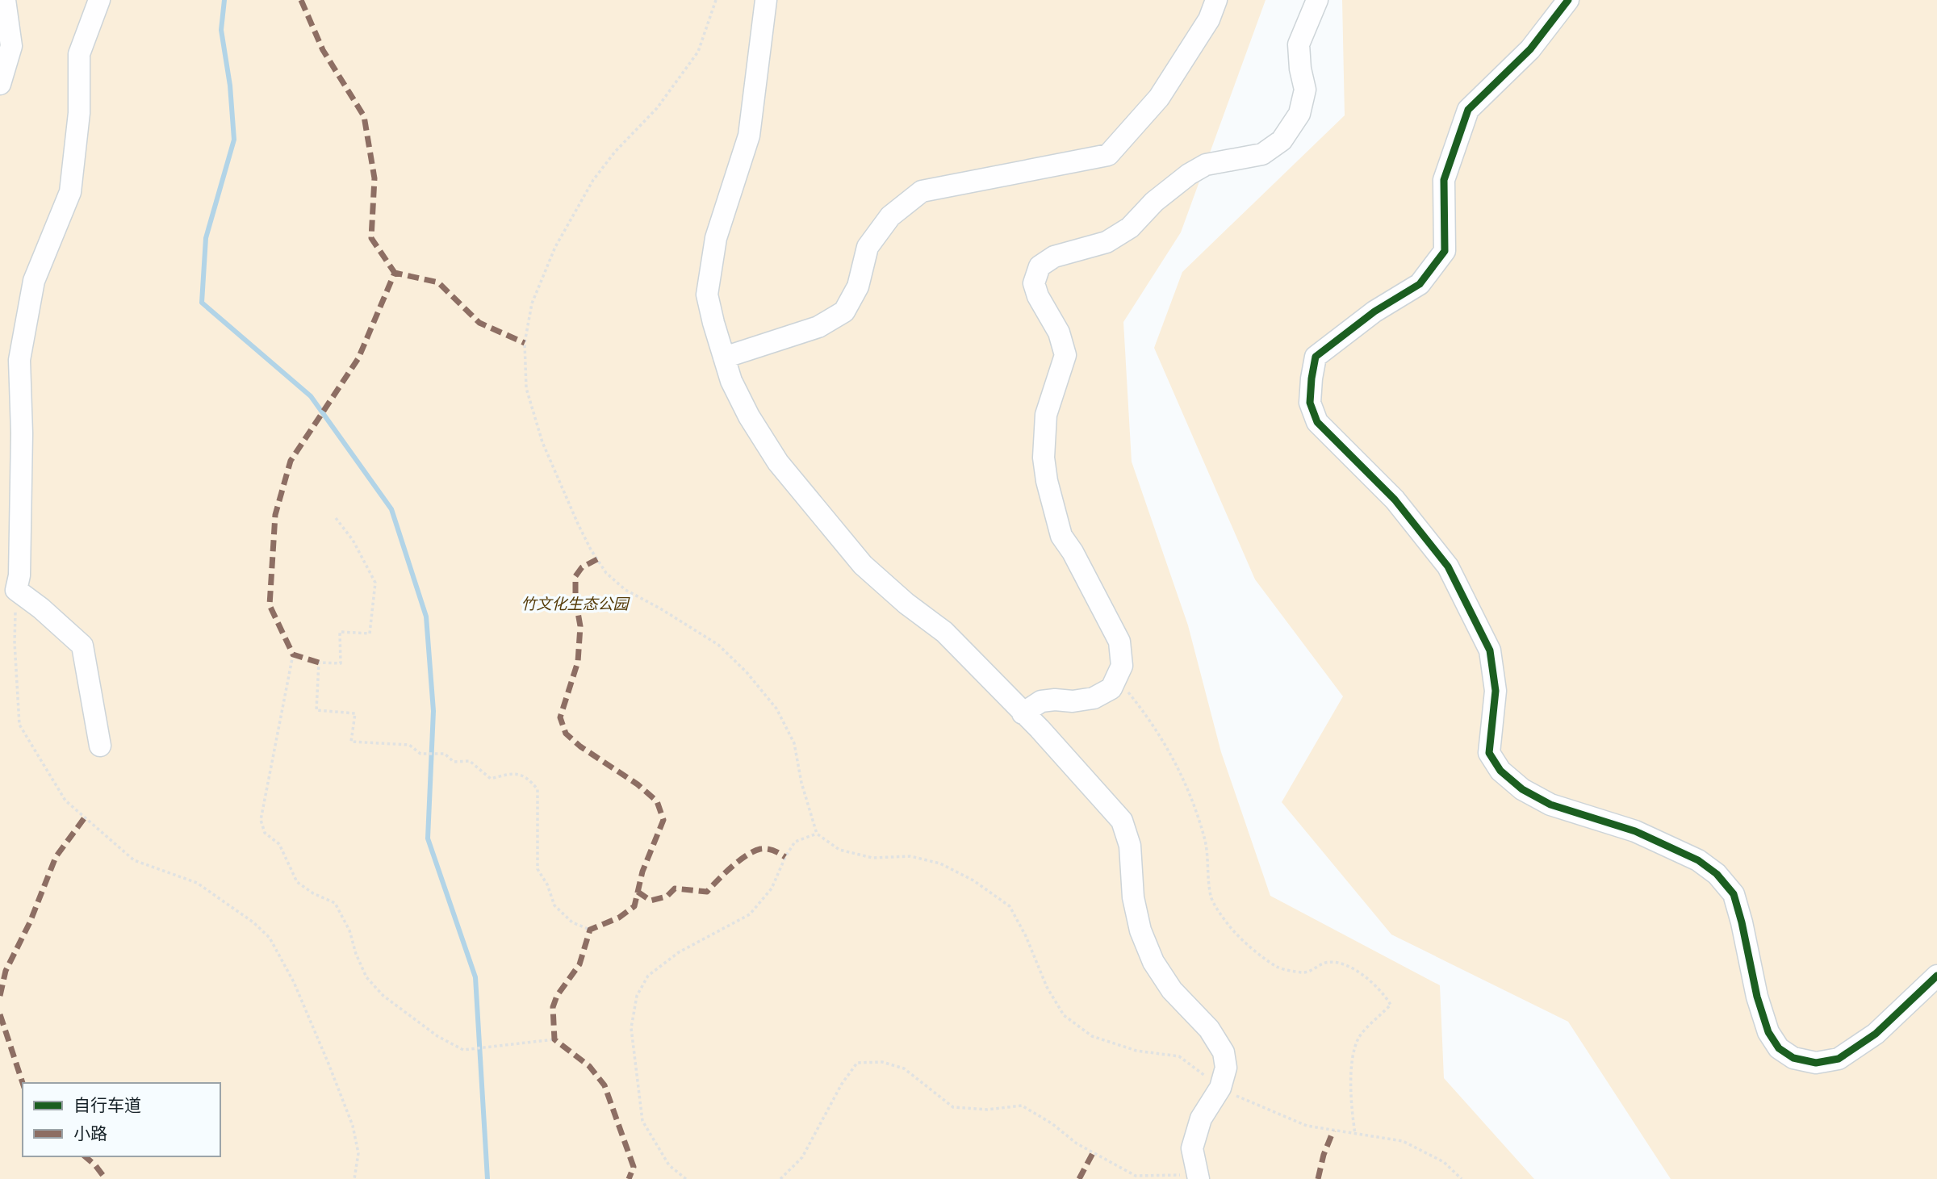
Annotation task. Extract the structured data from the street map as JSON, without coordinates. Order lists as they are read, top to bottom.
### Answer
{
  "parks": ["竹文化生态公园"],
  "legend": ["自行车道", "小路"]
}
